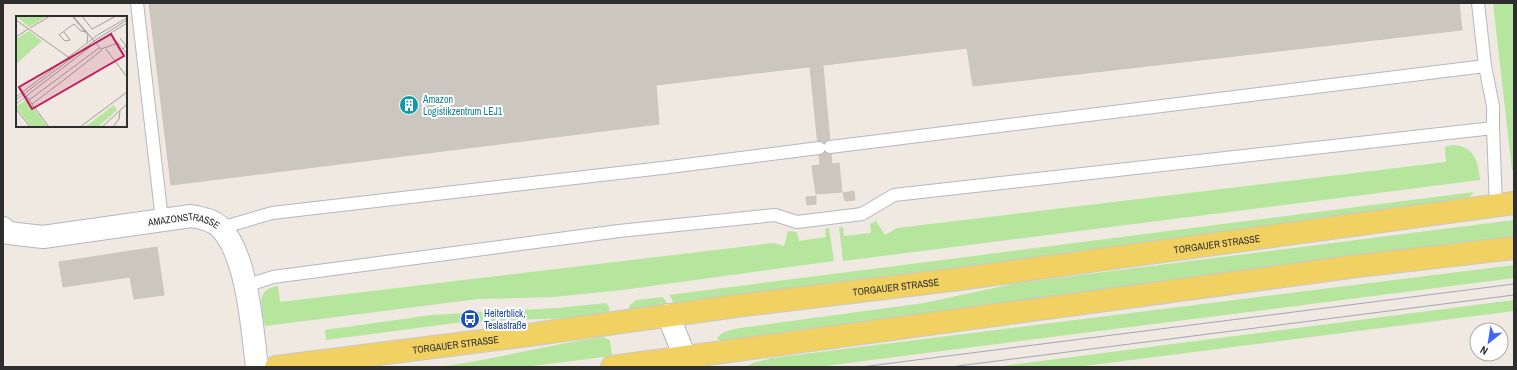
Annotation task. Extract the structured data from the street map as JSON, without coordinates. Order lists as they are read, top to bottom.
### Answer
{
  "streets": {
    "main road": ["TORGAUER STRASSE"],
    "street": ["AMAZONSTRASSE"]
  },
  "places": {
    "building": ["Amazon Logistikzentrum LEJ1"],
    "bus stop": ["Heiterblick, Teslastraße"]
  },
  "north": "bottom left"
}
